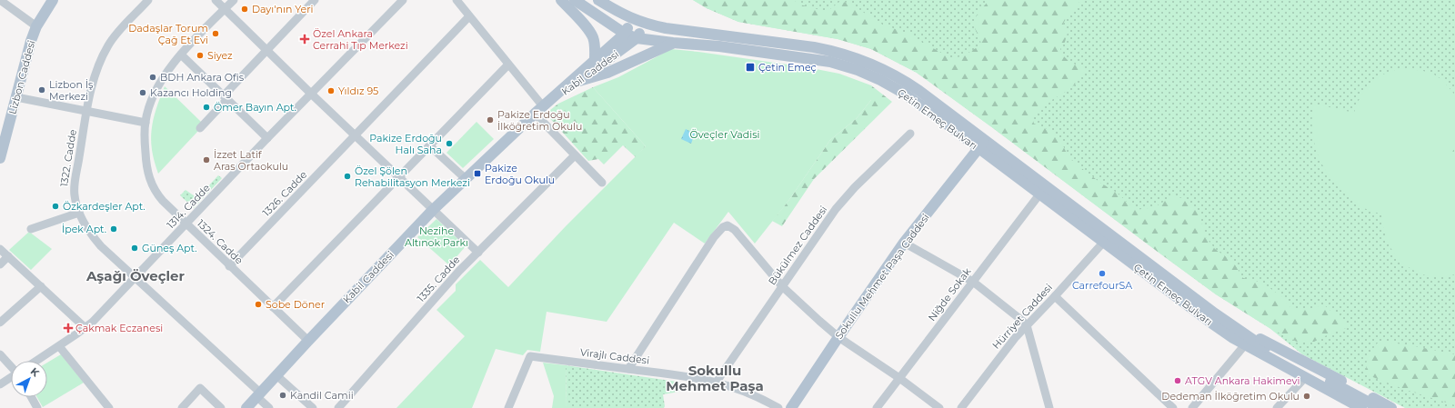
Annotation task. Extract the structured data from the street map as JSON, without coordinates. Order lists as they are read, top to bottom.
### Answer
{
  "streets": {
    "main road": [
      "Kabil Caddesi",
      "Lizbon Caddesi",
      "Çetin Emeç Bulvarı",
      "Sokullu Mehmet Paşa Caddesi"
    ],
    "street": [
      "1322. Cadde",
      "1326. Cadde",
      "1314. Cadde",
      "1324. Cadde",
      "Bükülmez Caddesi",
      "1335. Cadde",
      "Niğde Sokak",
      "Hürriyet Caddesi",
      "Virajlı Caddesi"
    ]
  },
  "crossings": [
    ["Kabil Caddesi", "Çetin Emeç Bulvarı"],
    ["Kabil Caddesi", "1322. Cadde"],
    ["Kabil Caddesi", "1324. Cadde"],
    ["Çetin Emeç Bulvarı", "Sokullu Mehmet Paşa Caddesi"],
    ["Çetin Emeç Bulvarı", "Niğde Sokak"],
    ["Çetin Emeç Bulvarı", "Hürriyet Caddesi"],
    ["1322. Cadde", "1314. Cadde"],
    ["1326. Cadde", "1324. Cadde"],
    ["1314. Cadde", "1324. Cadde"],
    ["Bükülmez Caddesi", "Virajlı Caddesi"]
  ],
  "districts": ["Aşağı Öveçler", "Sokullu Mehmet Paşa"],
  "parks": ["Öveçler Vadisi", "Nezihe Altınok Parkı"],
  "places": {
    "other": [
      "Dayı'nın Yeri",
      "Dadaşlar Torum Çağ Et Evi",
      "Siyez",
      "BDH Ankara Ofis",
      "Lizbon İş Merkezi",
      "Yıldız 95",
      "Kazancı Holding",
      "Ömer Bayın Apt.",
      "Pakize Erdoğu İlköğretim Okulu",
      "Pakize Erdoğu Halı Saha",
      "İzzet Latif Aras Ortaokulu",
      "Özel Şölen Rehabilitasyon Merkezi",
      "Özkardeşler Apt.",
      "İpek Apt.",
      "Güneş Apt.",
      "CarrefourSA",
      "Sobe Döner",
      "ATGV Ankara Hakimevi",
      "Kandil Camii",
      "Dedeman İlköğretim Okulu"
    ],
    "health": ["Özel Ankara Cerrahi Tıp Merkezi", "Çakmak Eczanesi"],
    "transit": ["Çetin Emeç", "Pakize Erdoğu Okulu"]
  },
  "north": "top right"
}
